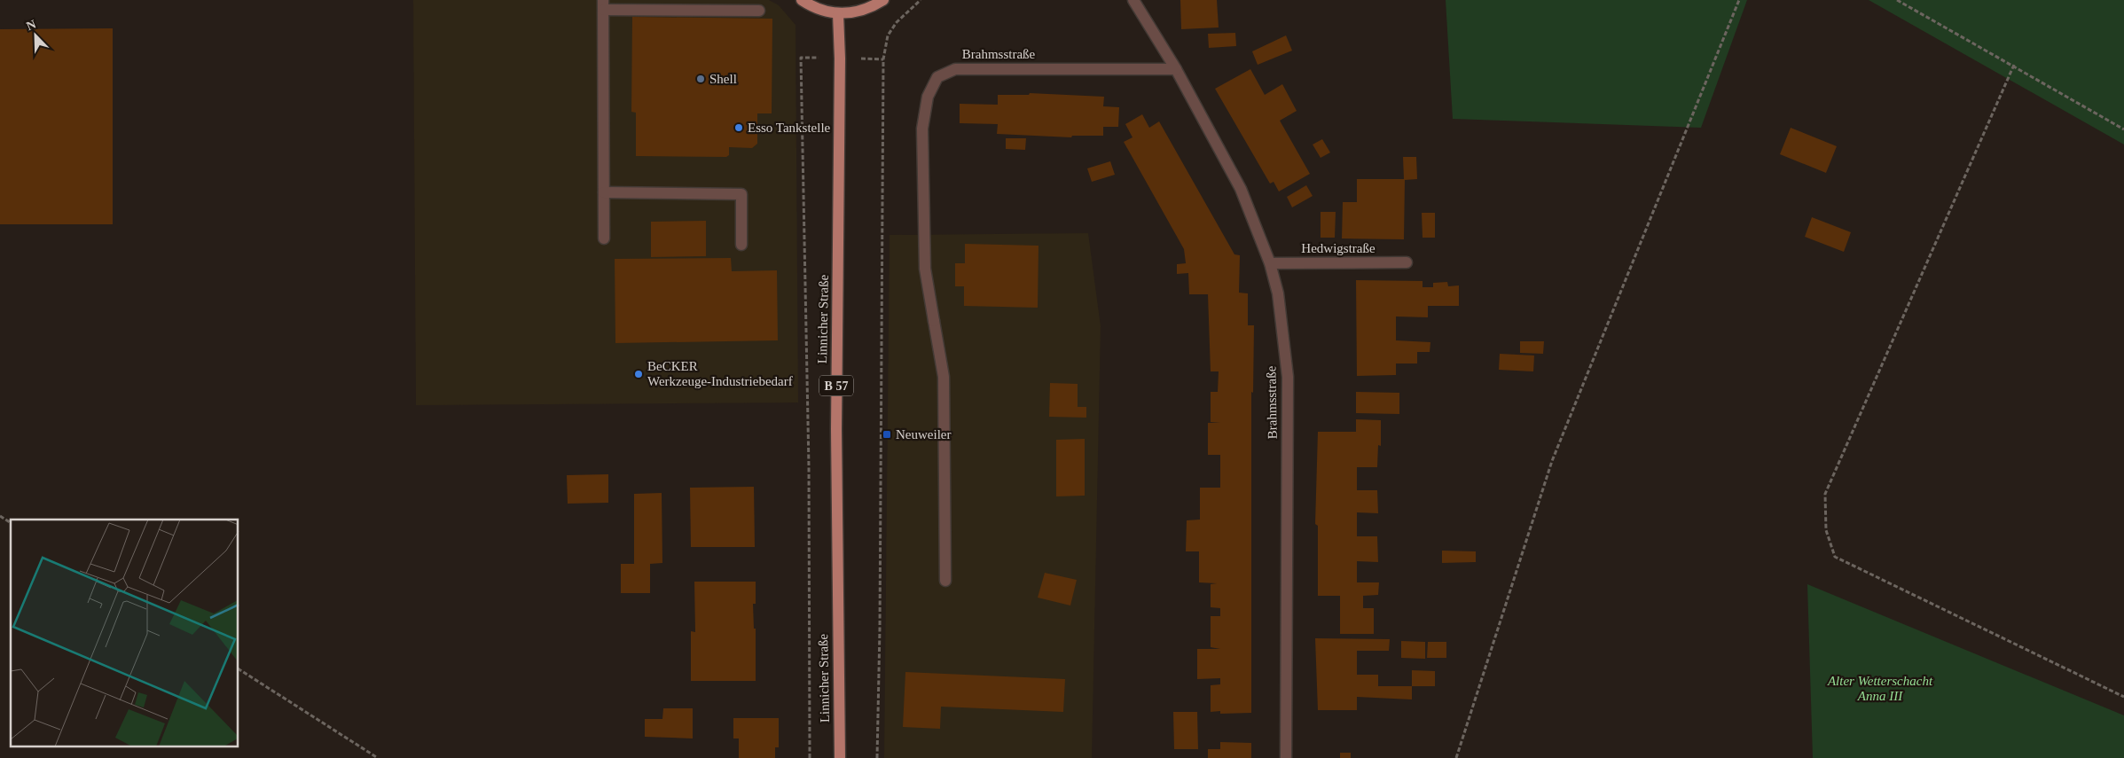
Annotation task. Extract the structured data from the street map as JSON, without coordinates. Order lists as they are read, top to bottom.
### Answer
{
  "streets": {
    "main road": ["Linnicher Straße", "B 57"],
    "street": ["Brahmsstraße", "Hedwigstraße"]
  },
  "crossings": [
    ["Brahmsstraße", "Hedwigstraße"]
  ],
  "parks": ["Alter Wetterschacht Anna III"],
  "places": {
    "other": ["Shell", "Esso Tankstelle", "BeCKER Werkzeuge-Industriebedarf"],
    "transit": ["Neuweiler"]
  },
  "north": "top left"
}
